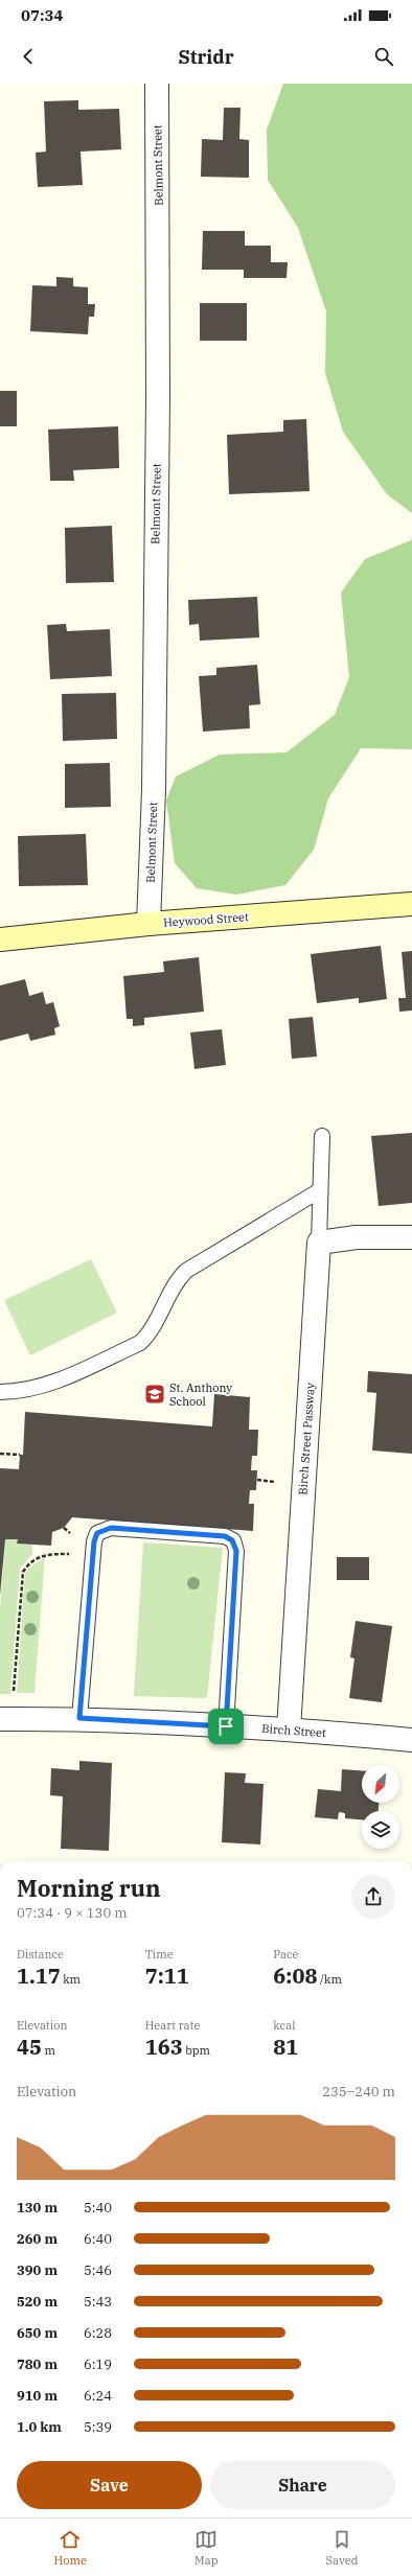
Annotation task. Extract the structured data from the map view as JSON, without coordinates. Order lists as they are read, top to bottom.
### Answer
{
  "streets": {
    "street": [
      "Belmont Street",
      "Heywood Street",
      "Birch Street Passway",
      "Birch Street"
    ]
  },
  "crossings": [
    ["Belmont Street", "Heywood Street"],
    ["Birch Street Passway", "Birch Street"]
  ],
  "places": {
    "school or university": ["St. Anthony School"]
  },
  "north": "bottom left",
  "page": {
    "status": "07:34",
    "header": "Stridr",
    "heading": ["Morning run", "07:34 · 9 × 130 m"],
    "stats": [
      ["Distance", "1.17 km"],
      ["Time", "7:11"],
      ["Pace", "6:08 /km"],
      ["Elevation", "45 m"],
      ["Heart rate", "163 bpm"],
      ["kcal", "81"]
    ],
    "chart": ["Elevation", "235–240 m"],
    "list": [
      {
        "name": "130 m",
        "note": "5:40"
      },
      {
        "name": "260 m",
        "note": "6:40"
      },
      {
        "name": "390 m",
        "note": "5:46"
      },
      {
        "name": "520 m",
        "note": "5:43"
      },
      {
        "name": "650 m",
        "note": "6:28"
      },
      {
        "name": "780 m",
        "note": "6:19"
      },
      {
        "name": "910 m",
        "note": "6:24"
      },
      {
        "name": "1.0 km",
        "note": "5:39"
      }
    ],
    "buttons": ["Save", "Share"],
    "tabs": ["Home", "Map", "Saved"]
  }
}
